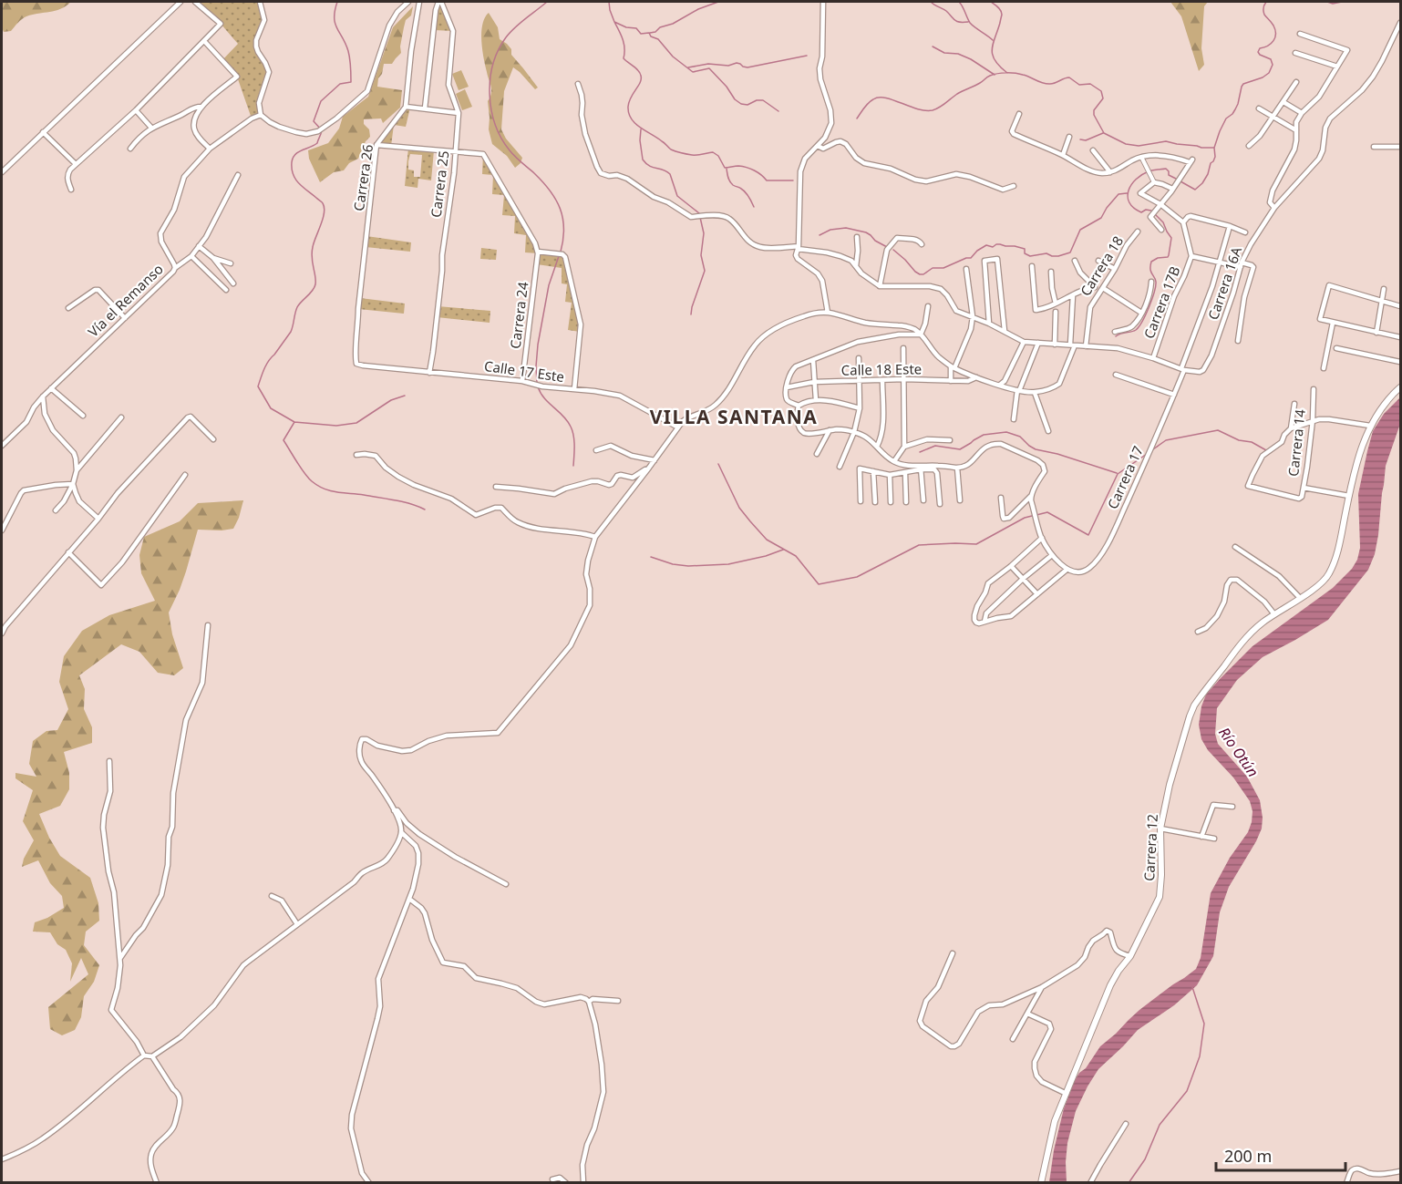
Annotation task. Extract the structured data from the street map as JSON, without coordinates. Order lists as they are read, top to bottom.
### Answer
{
  "streets": {
    "street": [
      "Carrera 26",
      "Carrera 25",
      "Carrera 18",
      "Carrera 16A",
      "Vía el Remanso",
      "Carrera 17B",
      "Carrera 24",
      "Calle 18 Este",
      "Calle 17 Este",
      "Carrera 14",
      "Carrera 17",
      "Carrera 12"
    ]
  },
  "crossings": [
    ["Carrera 26", "Calle 17 Este"],
    ["Carrera 25", "Calle 17 Este"],
    ["Carrera 16A", "Carrera 17"],
    ["Carrera 24", "Calle 17 Este"]
  ],
  "districts": ["VILLA SANTANA"],
  "water": ["Río Otún"],
  "scale_bar": "200 m"
}
